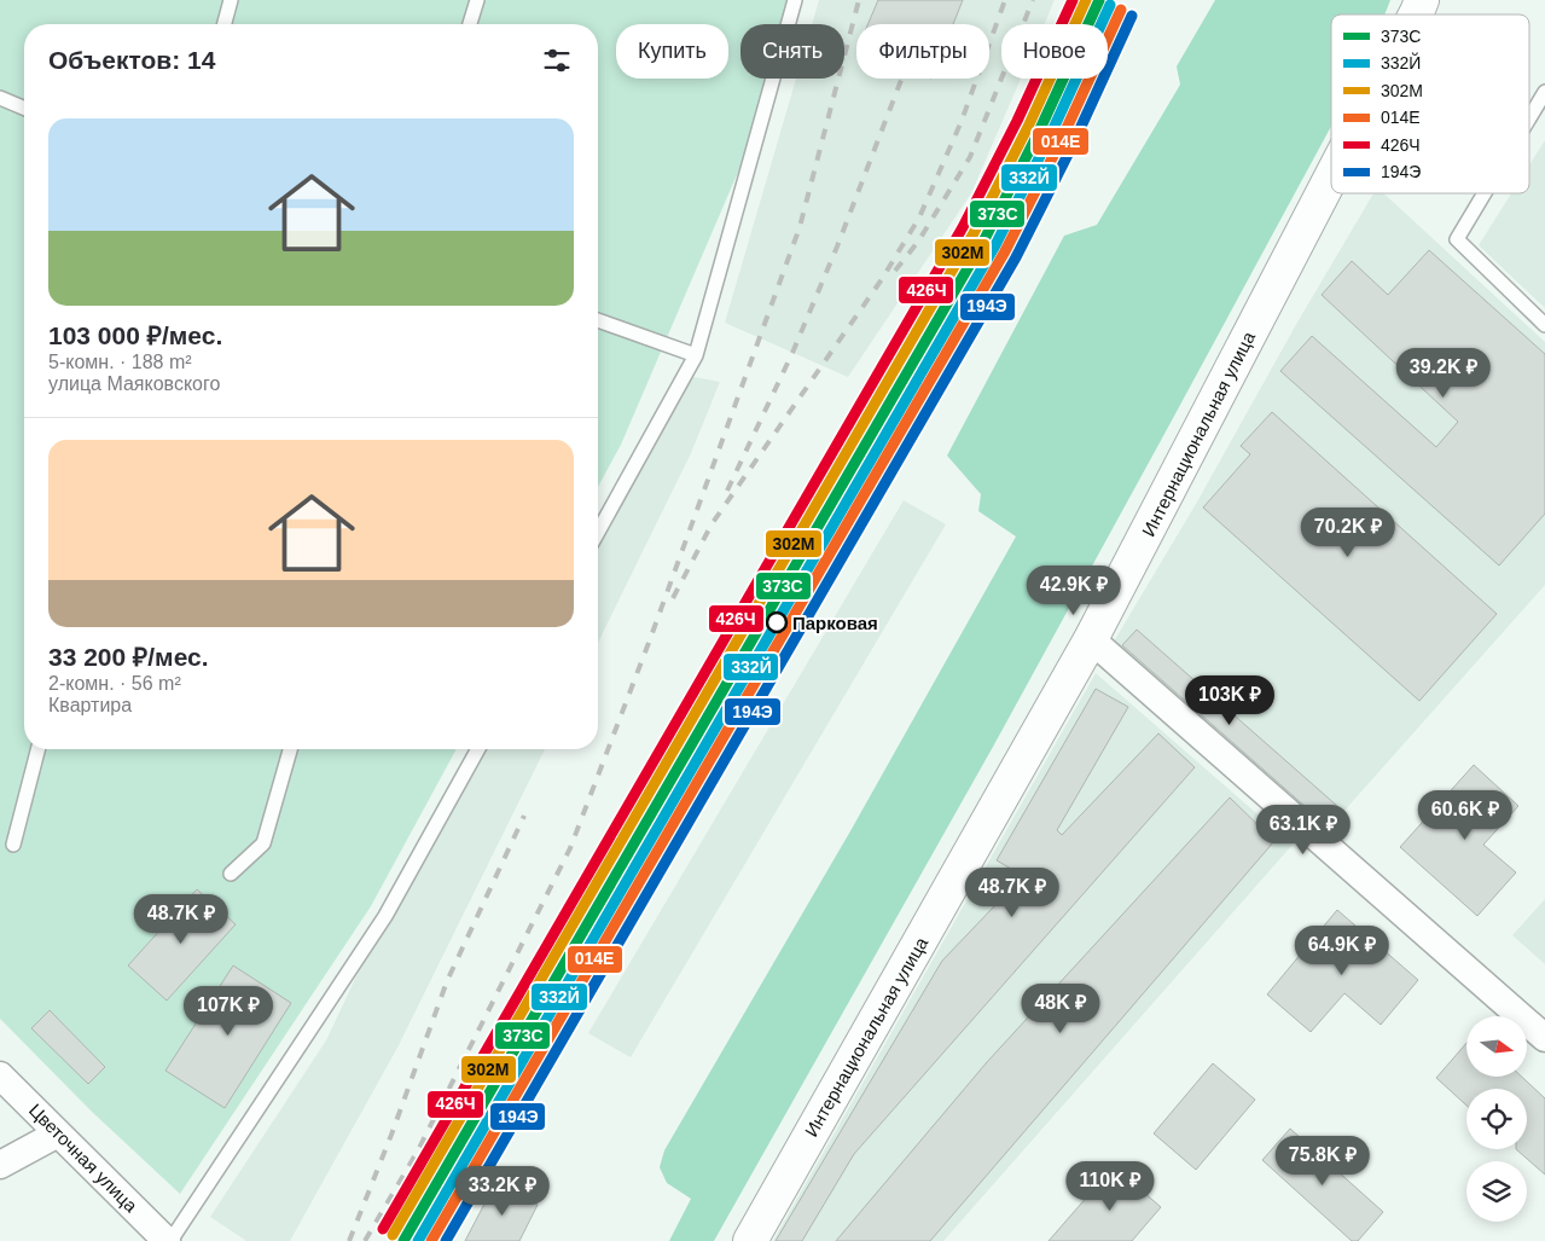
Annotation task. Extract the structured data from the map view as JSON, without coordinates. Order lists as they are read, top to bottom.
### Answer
{
  "streets": {
    "main road": ["Интернациональная улица"],
    "street": ["Цветочная улица"]
  },
  "places": ["Парковая"],
  "lines": [
    "transit line 373C",
    "transit line 302М",
    "transit line 426Ч",
    "transit line 332Й",
    "transit line 014Е",
    "transit line 194Э"
  ],
  "legend": [
    "373C",
    "332Й",
    "302М",
    "014Е",
    "426Ч",
    "194Э"
  ],
  "north": "right",
  "page": {
    "chip": [
      "Купить",
      "Снять",
      "Фильтры",
      "Новое"
    ],
    "heading": "Объектов: 14",
    "list": [
      {
        "name": "103 000 ₽/мес.",
        "note": "5-комн. · 188 m² · улица Маяковского"
      },
      {
        "name": "33 200 ₽/мес.",
        "note": "2-комн. · 56 m² · Квартира"
      }
    ],
    "price": [
      "39.2K ₽",
      "70.2K ₽",
      "42.9K ₽",
      "103K ₽",
      "60.6K ₽",
      "63.1K ₽",
      "48.7K ₽",
      "48.7K ₽",
      "64.9K ₽",
      "48K ₽",
      "107K ₽",
      "75.8K ₽",
      "110K ₽",
      "33.2K ₽"
    ]
  }
}
